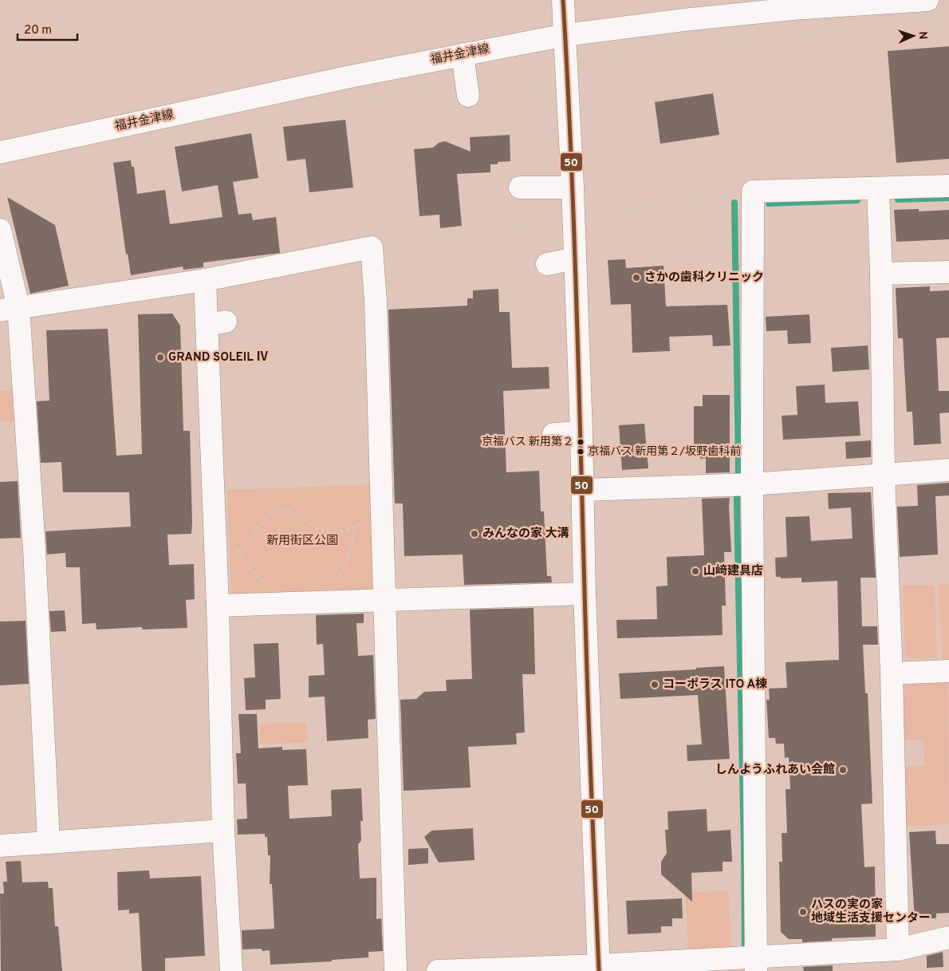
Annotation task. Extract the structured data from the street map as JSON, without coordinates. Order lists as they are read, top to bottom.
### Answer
{
  "streets": {
    "street": ["福井金津線"]
  },
  "parks": ["新用街区公園"],
  "places": [
    "さかの歯科クリニック",
    "GRAND SOLEIL Ⅳ",
    "京福バス 新用第２",
    "京福バス 新用第２/坂野歯科前",
    "みんなの家 大溝",
    "山﨑建具店",
    "コーポラス ITO A棟",
    "しんようふれあい会館",
    "ハスの実の家 地域生活支援センター"
  ],
  "lines": ["transit line 50"],
  "scale_bar": "20 m",
  "north": "right"
}
